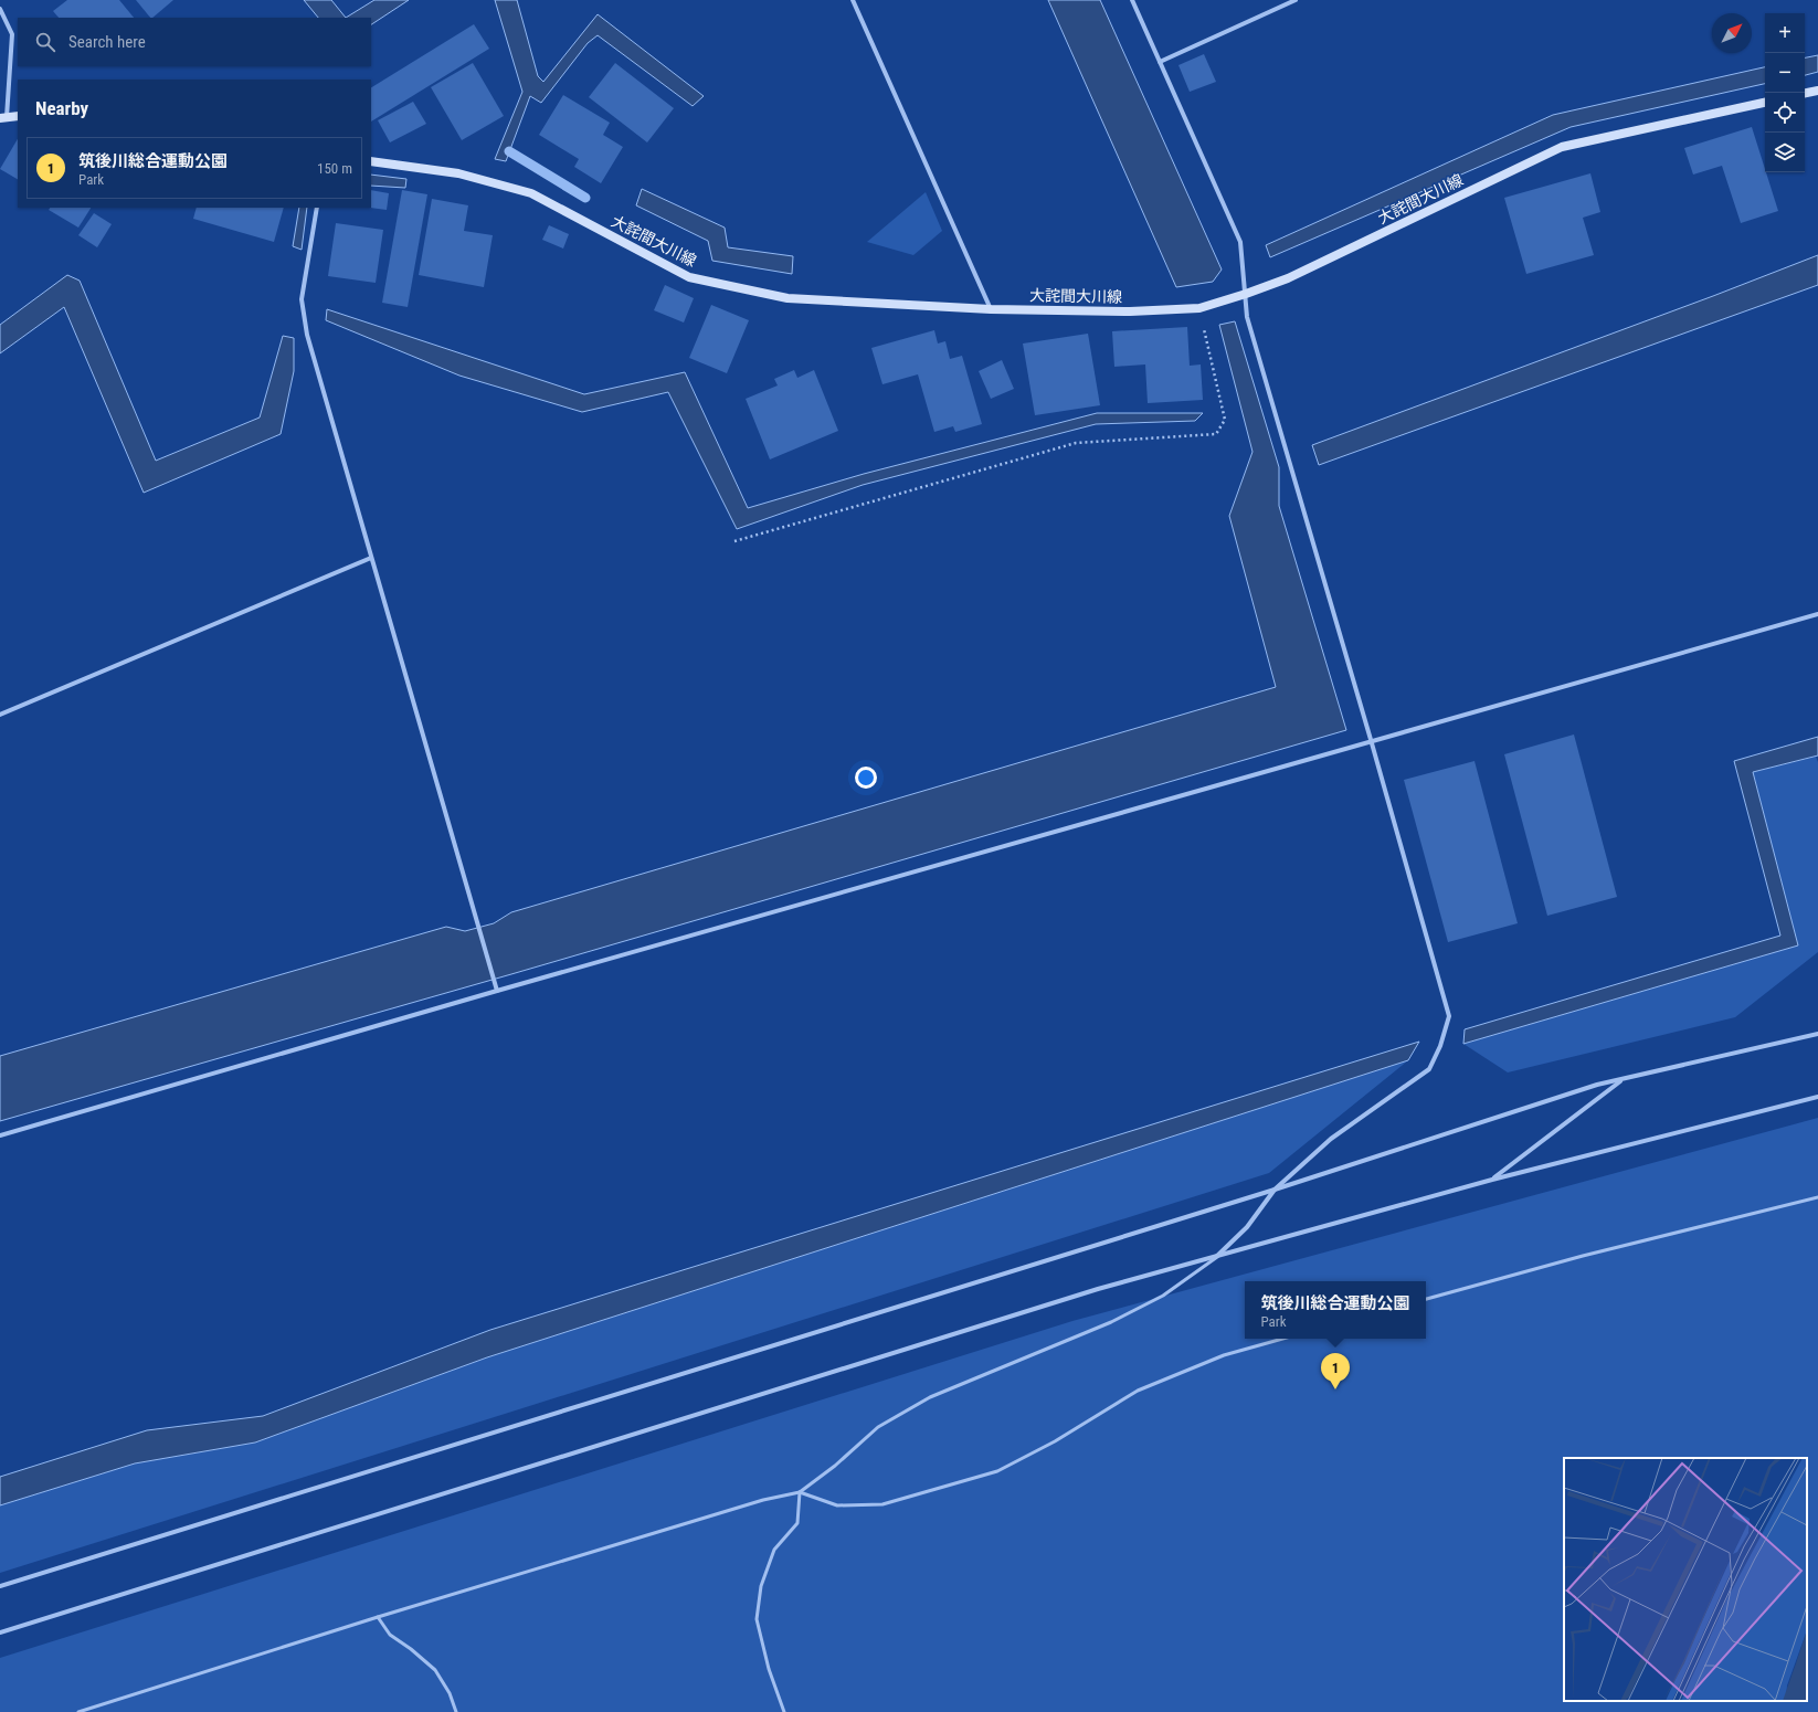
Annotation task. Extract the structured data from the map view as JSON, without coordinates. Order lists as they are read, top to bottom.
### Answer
{
  "streets": {
    "main road": ["大詫間大川線"]
  },
  "north": "top right",
  "page": {
    "map_buttons": ["+", "−"],
    "search": "Search here",
    "heading": "Nearby",
    "list": [
      {
        "mark": "1",
        "name": "筑後川総合運動公園",
        "note": "Park",
        "value": "150 m"
      }
    ],
    "popup": ["筑後川総合運動公園", "Park"],
    "pins": "1"
  }
}
